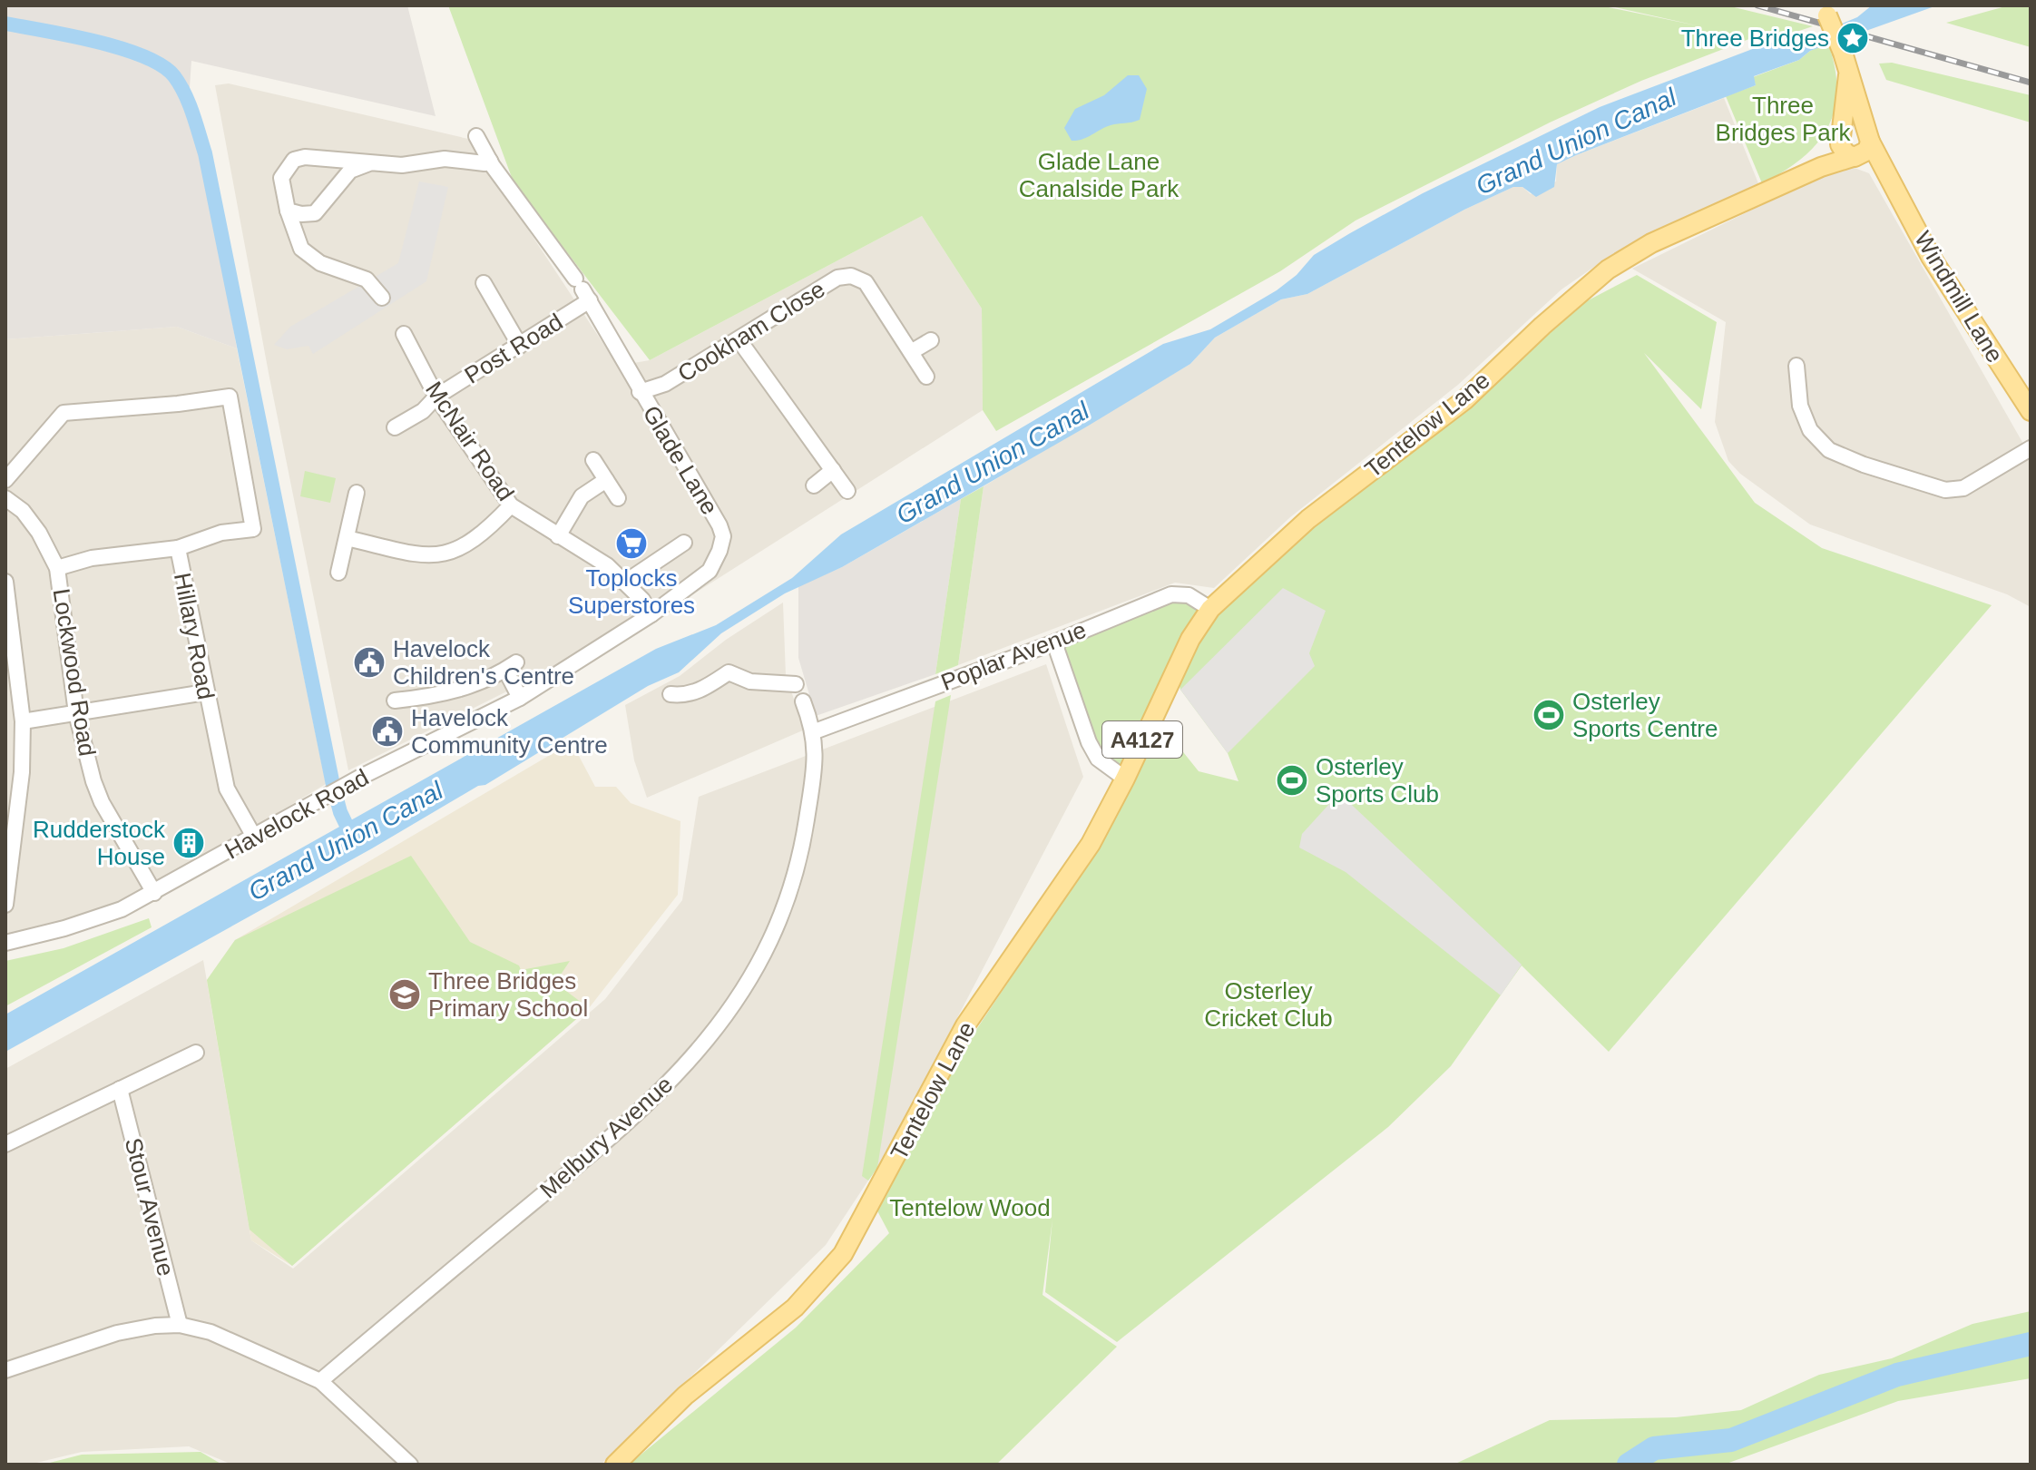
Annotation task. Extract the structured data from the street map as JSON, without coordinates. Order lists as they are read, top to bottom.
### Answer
{
  "streets": {
    "main road": ["Windmill Lane", "Tentelow Lane", "A4127"],
    "street": [
      "Cookham Close",
      "Post Road",
      "McNair Road",
      "Glade Lane",
      "Hillary Road",
      "Poplar Avenue",
      "Lockwood Road",
      "Havelock Road",
      "Melbury Avenue",
      "Stour Avenue"
    ]
  },
  "crossings": [
    ["Windmill Lane", "Tentelow Lane"],
    ["Cookham Close", "Glade Lane"],
    ["Post Road", "McNair Road"],
    ["Post Road", "Glade Lane"],
    ["Tentelow Lane", "Poplar Avenue"],
    ["McNair Road", "Glade Lane"],
    ["McNair Road", "Havelock Road"],
    ["Glade Lane", "Havelock Road"],
    ["Hillary Road", "Lockwood Road"],
    ["Hillary Road", "Havelock Road"],
    ["Poplar Avenue", "Melbury Avenue"],
    ["Lockwood Road", "Havelock Road"]
  ],
  "water": ["Grand Union Canal"],
  "parks": [
    "Three Bridges Park",
    "Glade Lane Canalside Park",
    "Osterley Cricket Club",
    "Tentelow Wood"
  ],
  "places": {
    "place": ["Three Bridges"],
    "supermarket": ["Toplocks Superstores"],
    "public building": ["Havelock Children's Centre", "Havelock Community Centre"],
    "sports": ["Osterley Sports Centre", "Osterley Sports Club"],
    "building": ["Rudderstock House"],
    "school or university": ["Three Bridges Primary School"]
  }
}
